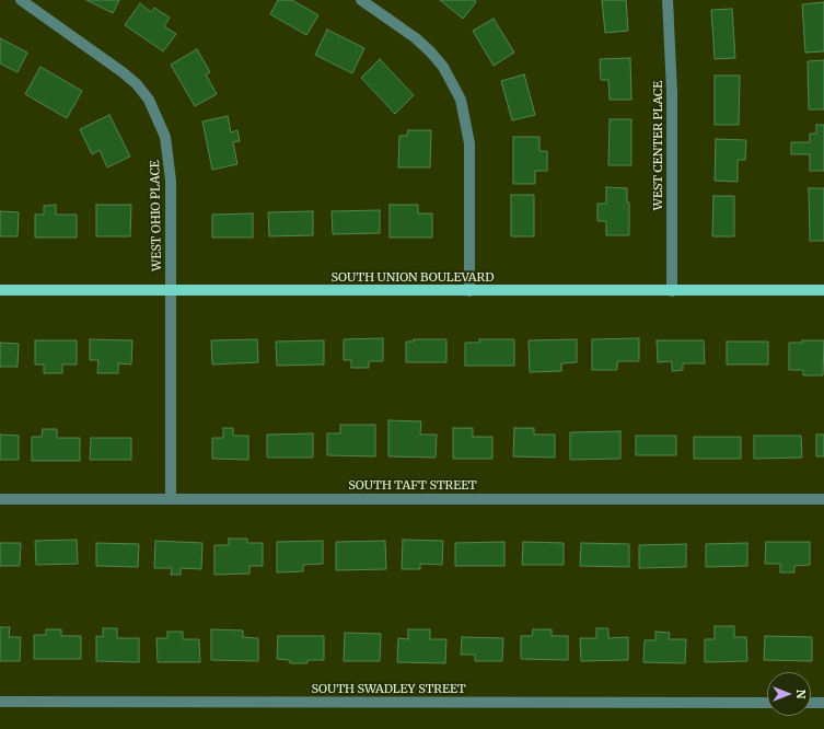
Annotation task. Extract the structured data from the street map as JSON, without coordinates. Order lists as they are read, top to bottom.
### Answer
{
  "streets": {
    "main road": ["SOUTH UNION BOULEVARD"],
    "street": [
      "WEST CENTER PLACE",
      "WEST OHIO PLACE",
      "SOUTH TAFT STREET",
      "SOUTH SWADLEY STREET"
    ]
  },
  "crossings": [
    ["WEST CENTER PLACE", "SOUTH UNION BOULEVARD"],
    ["WEST OHIO PLACE", "SOUTH UNION BOULEVARD"],
    ["WEST OHIO PLACE", "SOUTH TAFT STREET"]
  ],
  "north": "right"
}
